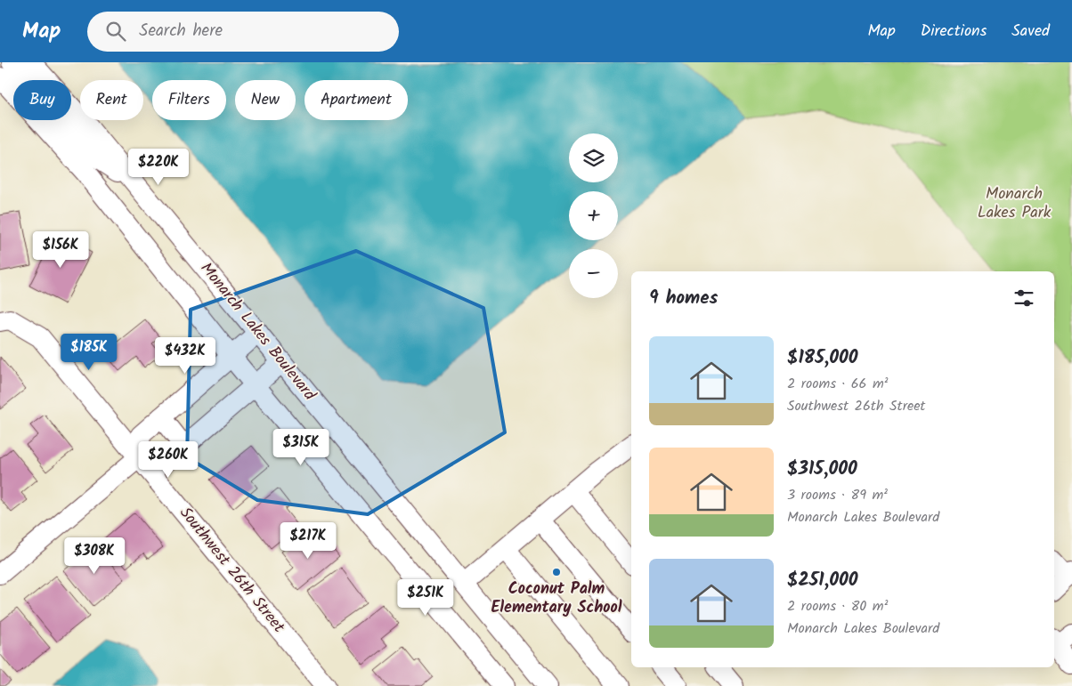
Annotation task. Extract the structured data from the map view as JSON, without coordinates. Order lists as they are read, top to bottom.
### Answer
{
  "streets": {
    "street": ["Monarch Lakes Boulevard", "Southwest 26th Street"]
  },
  "parks": ["Monarch Lakes Park"],
  "places": ["Coconut Palm Elementary School"],
  "page": {
    "header": "Map",
    "search": "Search here",
    "nav": ["Map", "Directions", "Saved"],
    "chip": [
      "Buy",
      "Rent",
      "Filters",
      "New",
      "Apartment"
    ],
    "map_buttons": ["+", "−"],
    "price": [
      "$220K",
      "$156K",
      "$185K",
      "$432K",
      "$315K",
      "$260K",
      "$217K",
      "$308K",
      "$251K"
    ],
    "heading": "9 homes",
    "list": [
      {
        "name": "$185,000",
        "note": "2 rooms · 66 m² · Southwest 26th Street"
      },
      {
        "name": "$315,000",
        "note": "3 rooms · 89 m² · Monarch Lakes Boulevard"
      },
      {
        "name": "$251,000",
        "note": "2 rooms · 80 m² · Monarch Lakes Boulevard"
      }
    ]
  }
}
